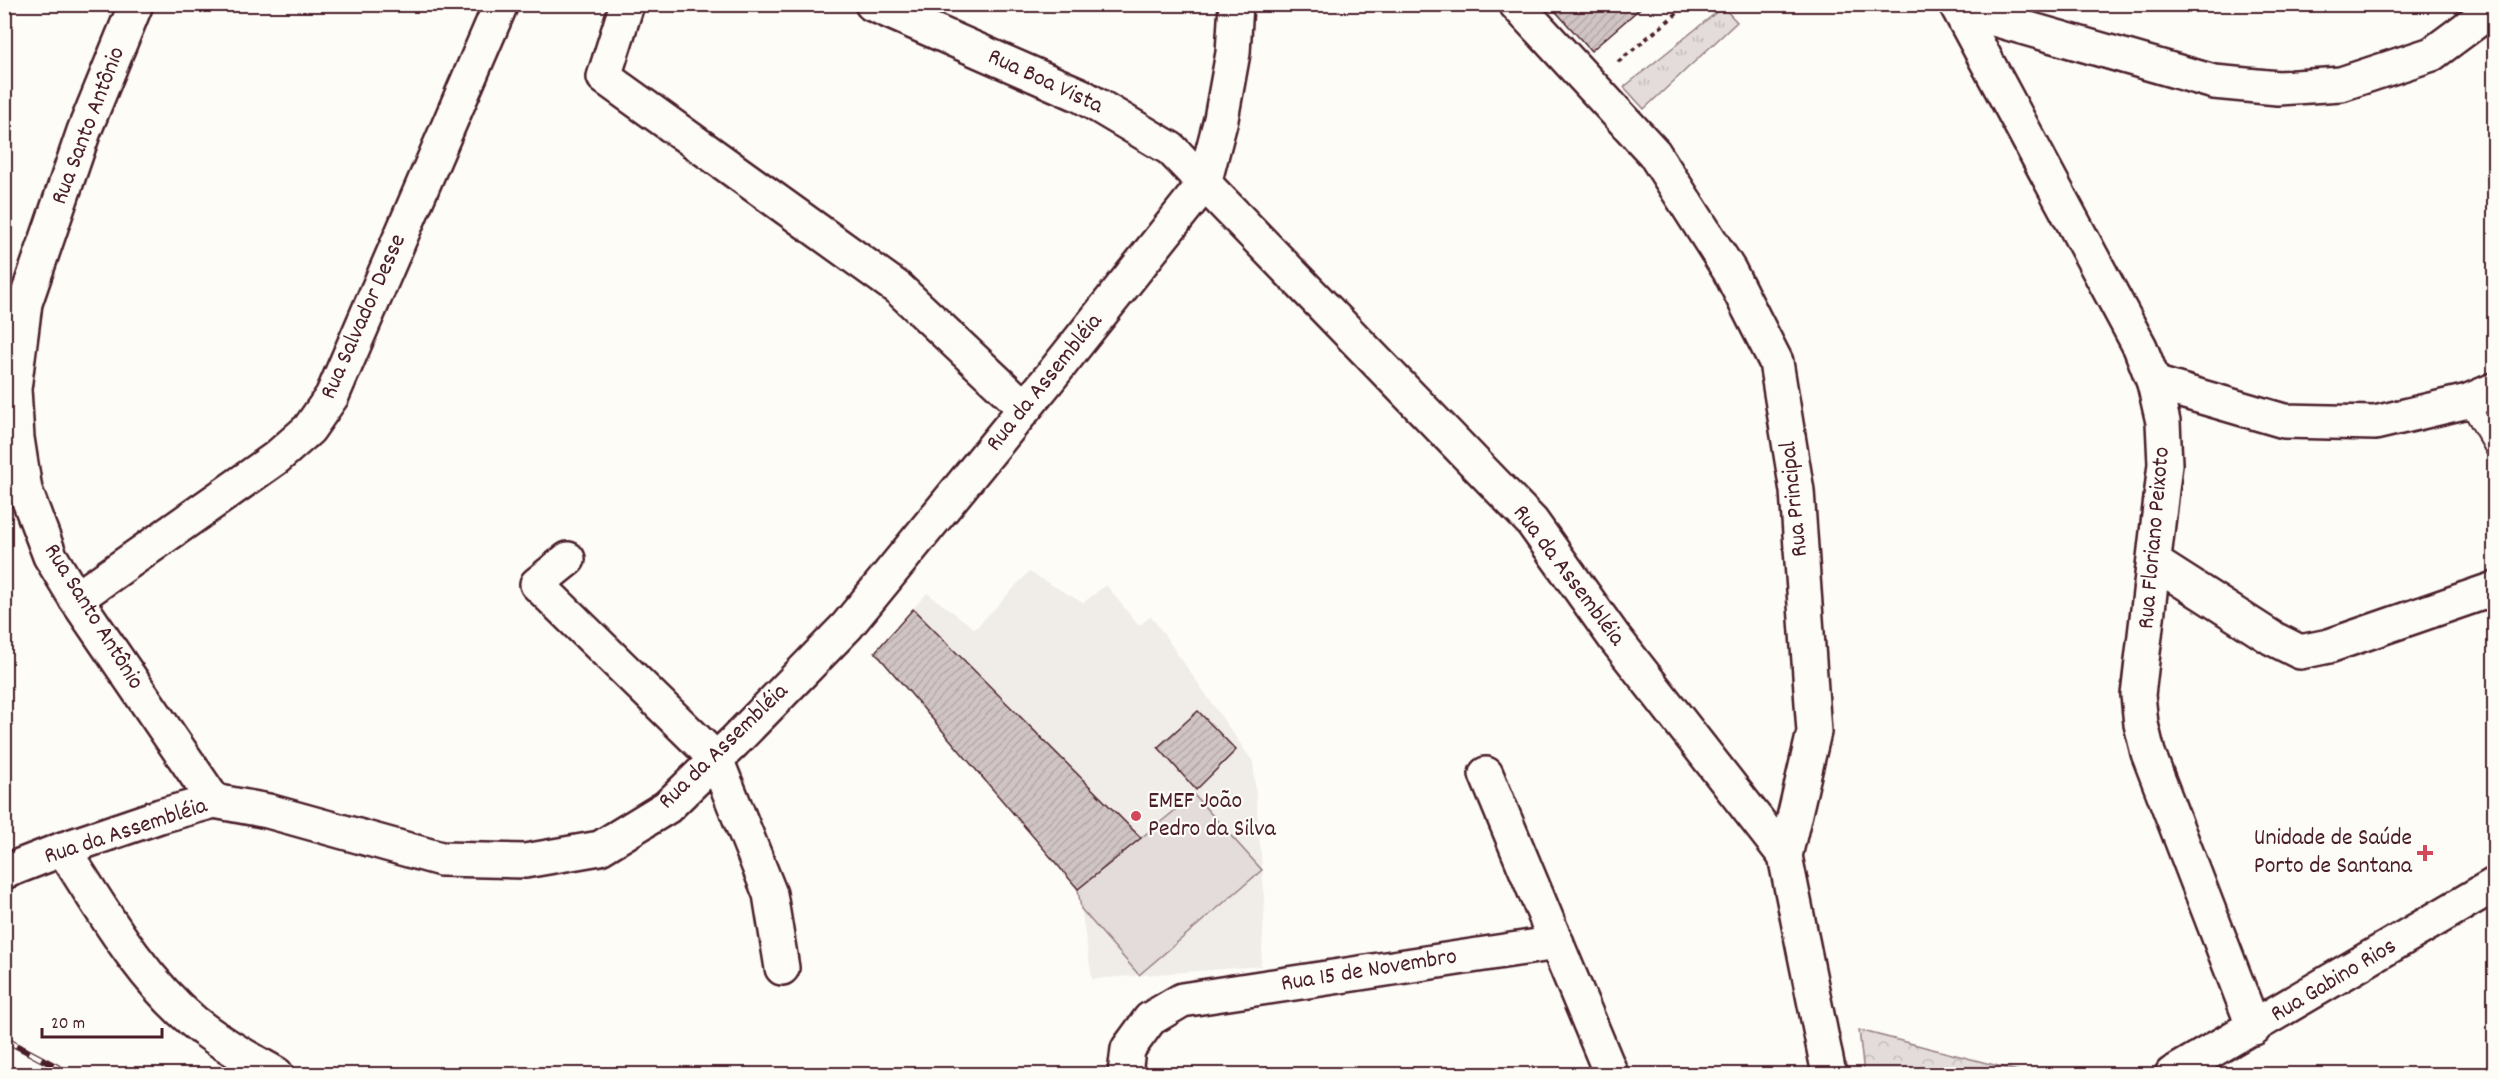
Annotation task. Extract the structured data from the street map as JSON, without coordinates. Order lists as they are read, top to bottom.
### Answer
{
  "streets": {
    "street": [
      "Rua Boa Vista",
      "Rua Santo Antônio",
      "Rua Salvador Desse",
      "Rua da Assembléia",
      "Rua Principal",
      "Rua Floriano Peixoto",
      "Rua 15 de Novembro",
      "Rua Gabino Rios"
    ]
  },
  "crossings": [
    ["Rua Boa Vista", "Rua da Assembléia"],
    ["Rua Santo Antônio", "Rua Salvador Desse"],
    ["Rua Santo Antônio", "Rua da Assembléia"],
    ["Rua da Assembléia", "Rua Principal"],
    ["Rua Floriano Peixoto", "Rua Gabino Rios"]
  ],
  "places": {
    "other": ["EMEF João Pedro da Silva"],
    "health": ["Unidade de Saúde Porto de Santana"]
  },
  "scale_bar": "20 m"
}
